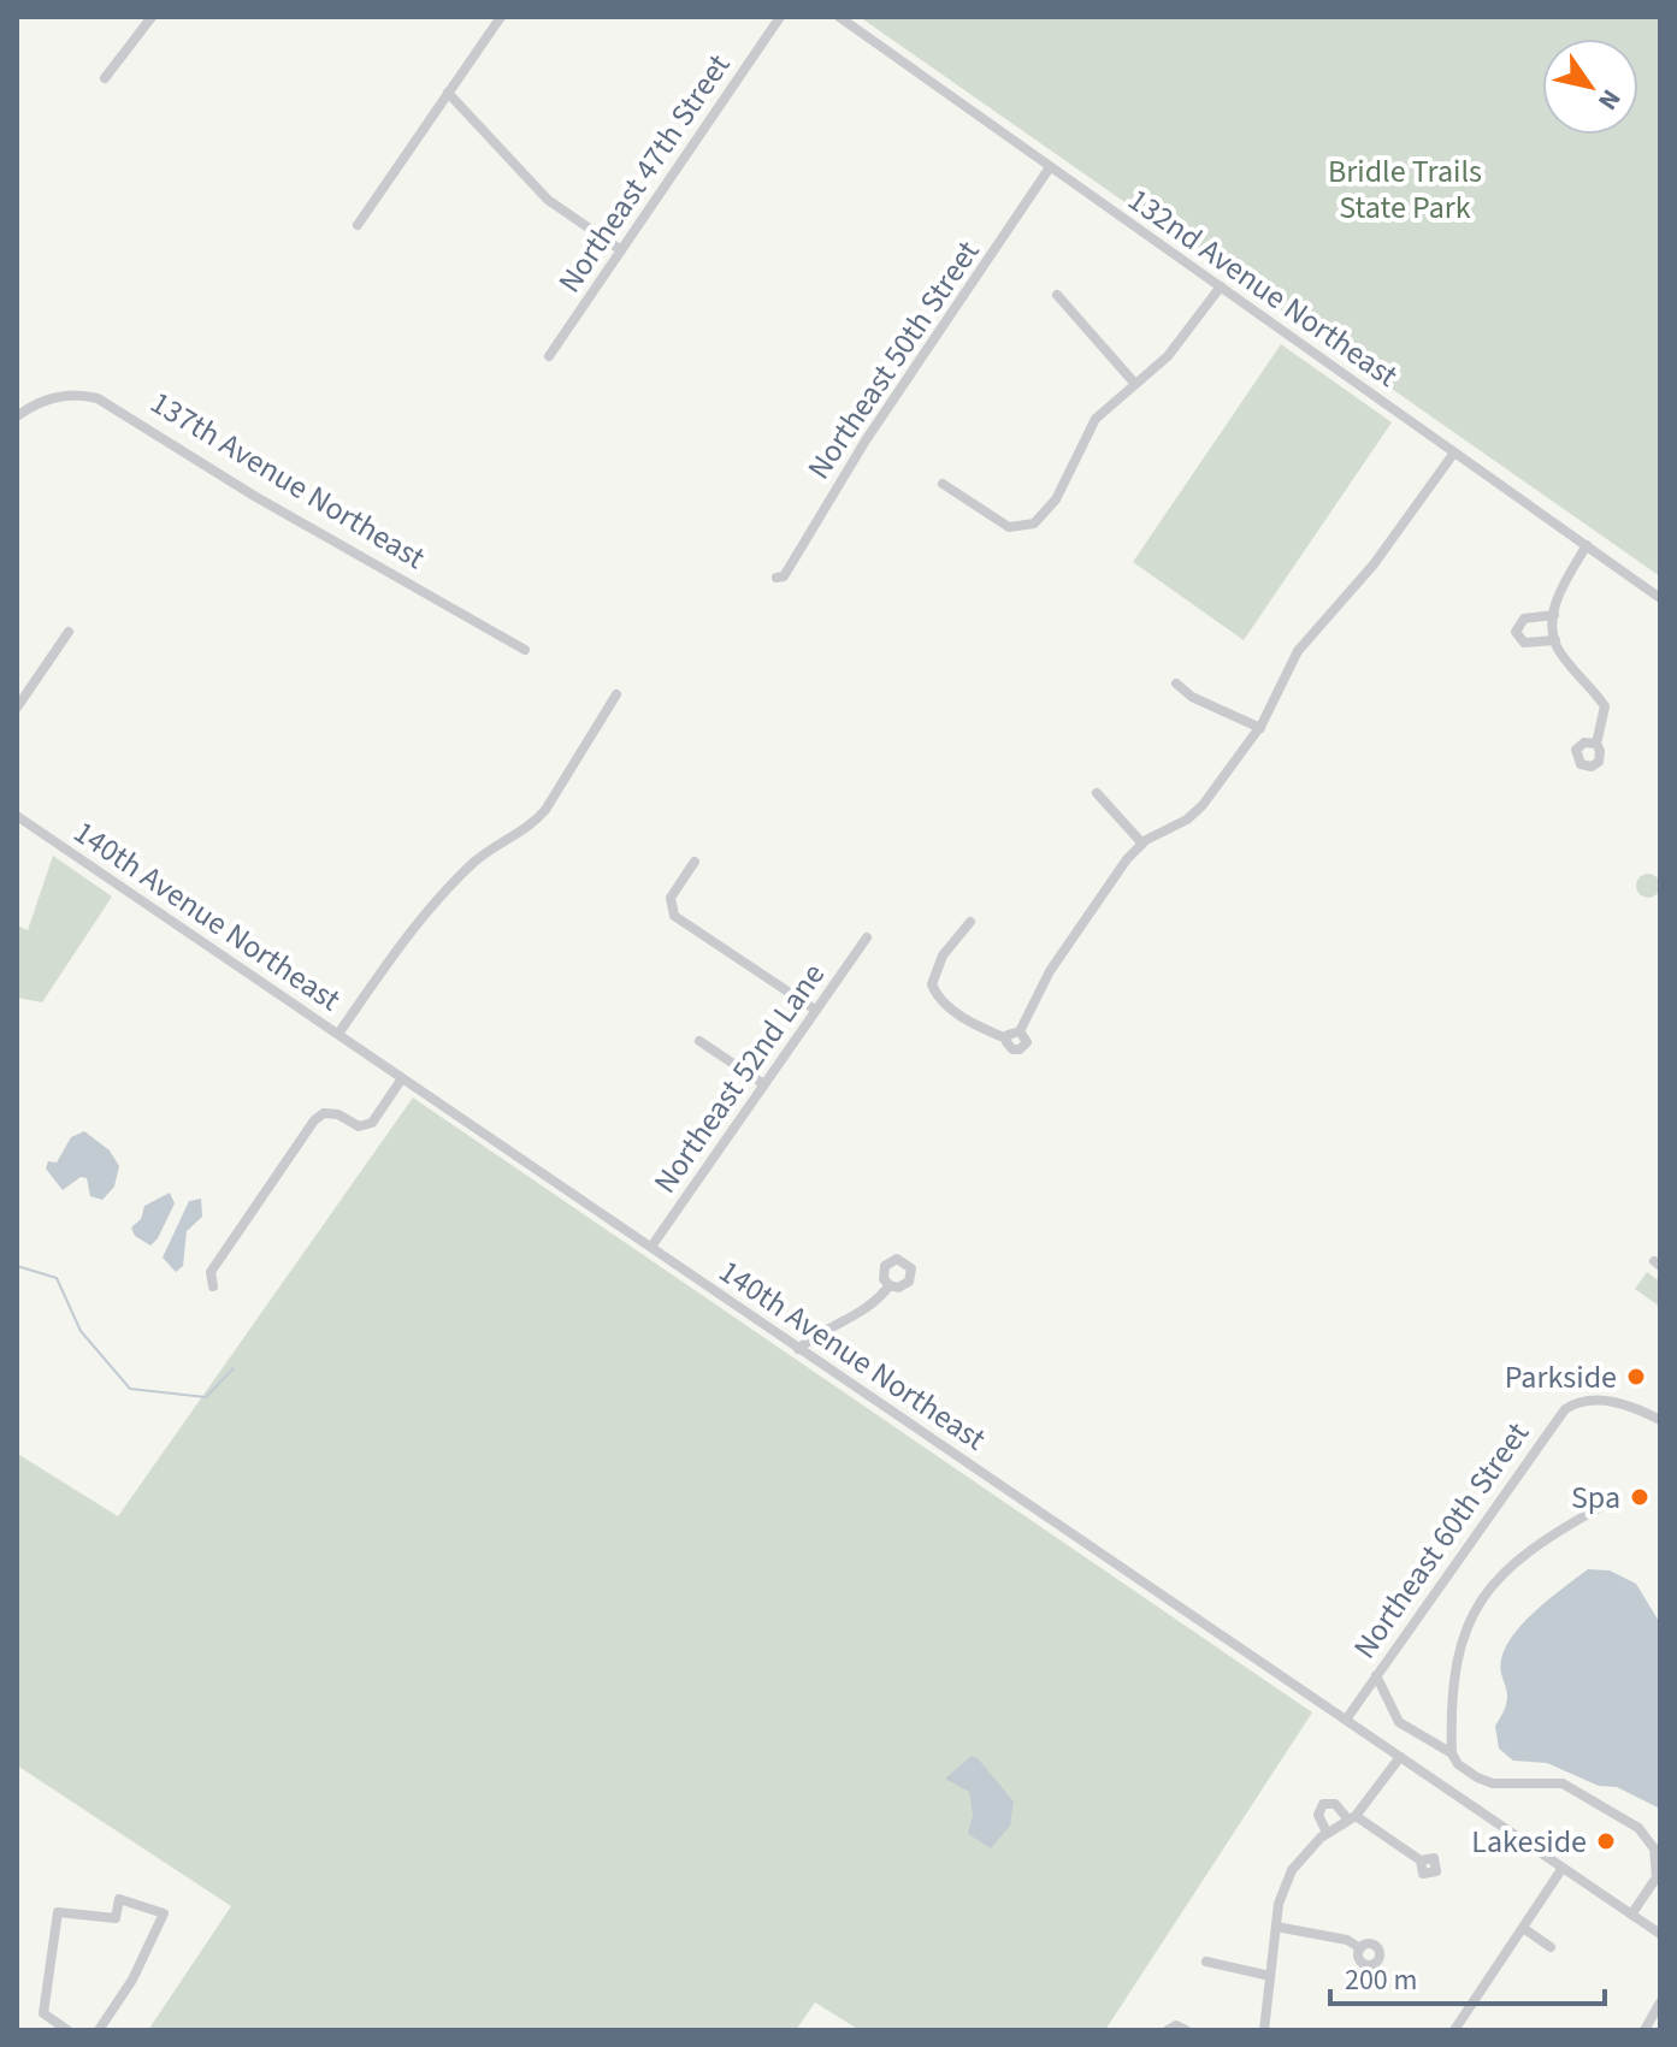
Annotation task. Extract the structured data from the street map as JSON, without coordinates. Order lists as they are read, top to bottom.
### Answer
{
  "streets": {
    "street": [
      "Northeast 47th Street",
      "132nd Avenue Northeast",
      "Northeast 50th Street",
      "137th Avenue Northeast",
      "140th Avenue Northeast",
      "Northeast 52nd Lane",
      "Northeast 60th Street"
    ]
  },
  "crossings": [
    ["132nd Avenue Northeast", "Northeast 50th Street"],
    ["140th Avenue Northeast", "Northeast 52nd Lane"],
    ["140th Avenue Northeast", "Northeast 60th Street"]
  ],
  "parks": ["Bridle Trails State Park"],
  "places": ["Parkside", "Spa", "Lakeside"],
  "scale_bar": "200 m",
  "north": "bottom right"
}
